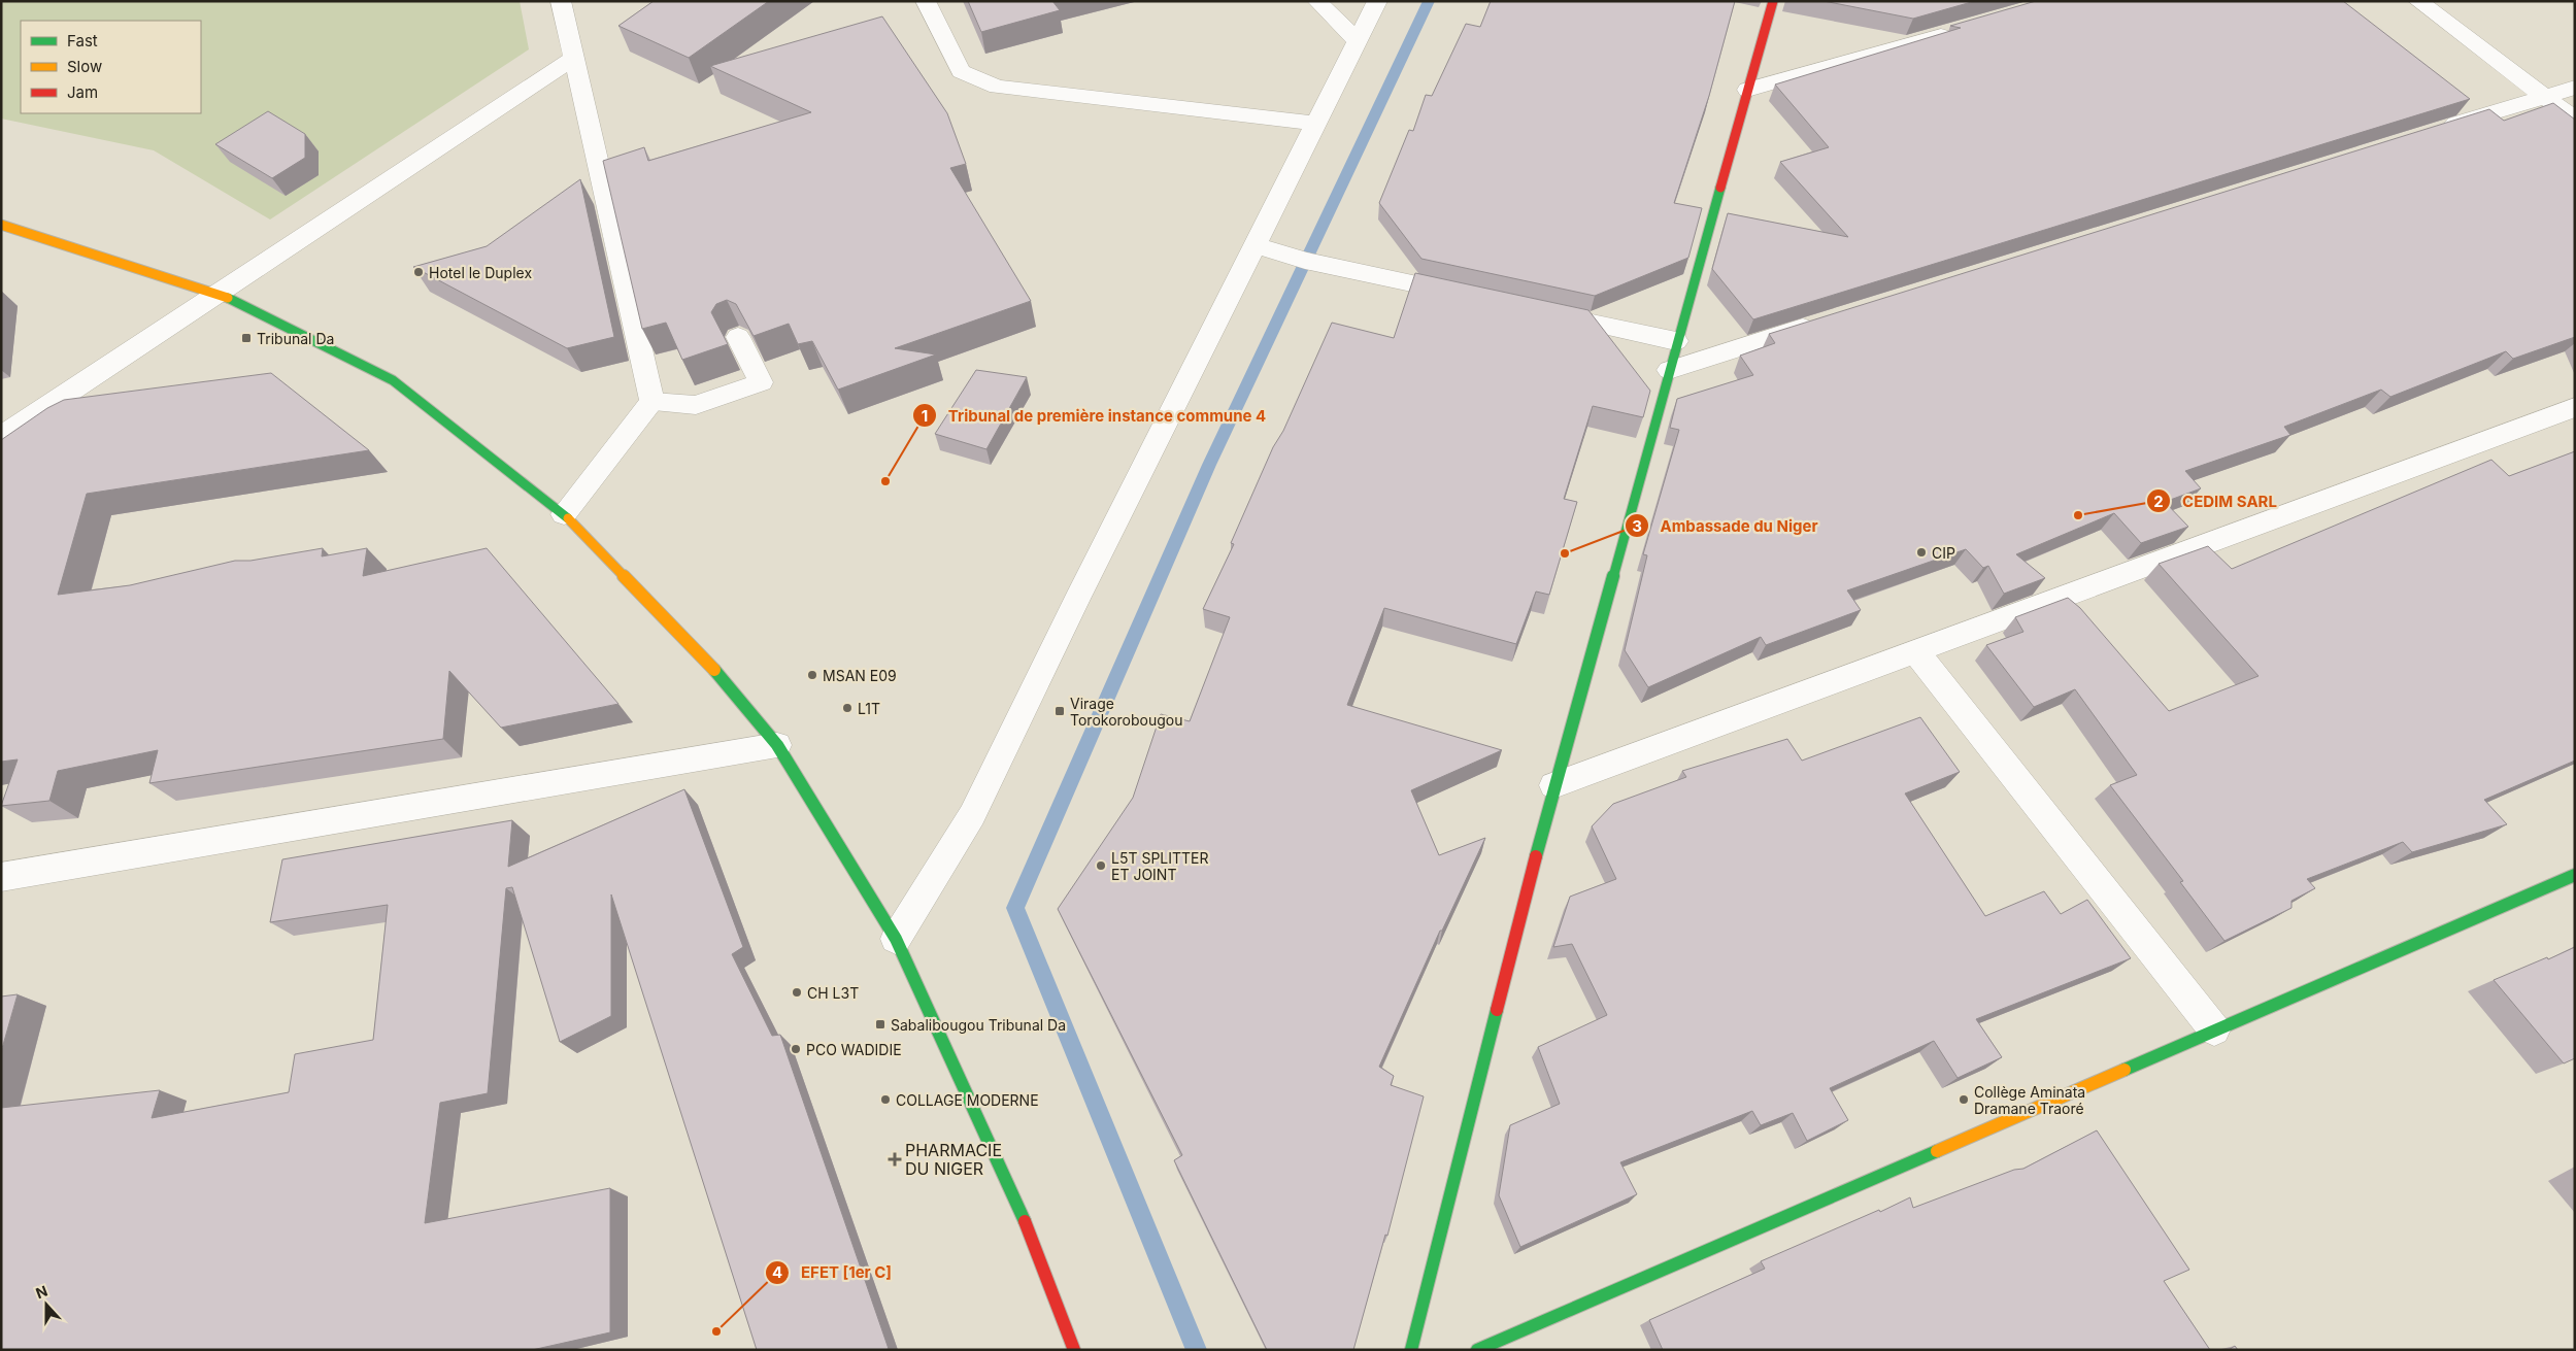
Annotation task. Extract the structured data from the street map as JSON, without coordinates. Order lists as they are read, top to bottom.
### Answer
{
  "places": {
    "other": [
      "Hotel le Duplex",
      "Tribunal de première instance commune 4",
      "CEDIM SARL",
      "CIP",
      "Ambassade du Niger",
      "MSAN E09",
      "L1T",
      "L5T SPLITTER ET JOINT",
      "CH L3T",
      "PCO WADIDIE",
      "COLLAGE MODERNE",
      "Collège Aminata Dramane Traoré",
      "EFET [1er C]"
    ],
    "transit": ["Tribunal Da", "Virage Torokorobougou", "Sabalibougou Tribunal Da"],
    "health": ["PHARMACIE DU NIGER"]
  },
  "legend": ["Fast", "Slow", "Jam"],
  "north": "top"
}
